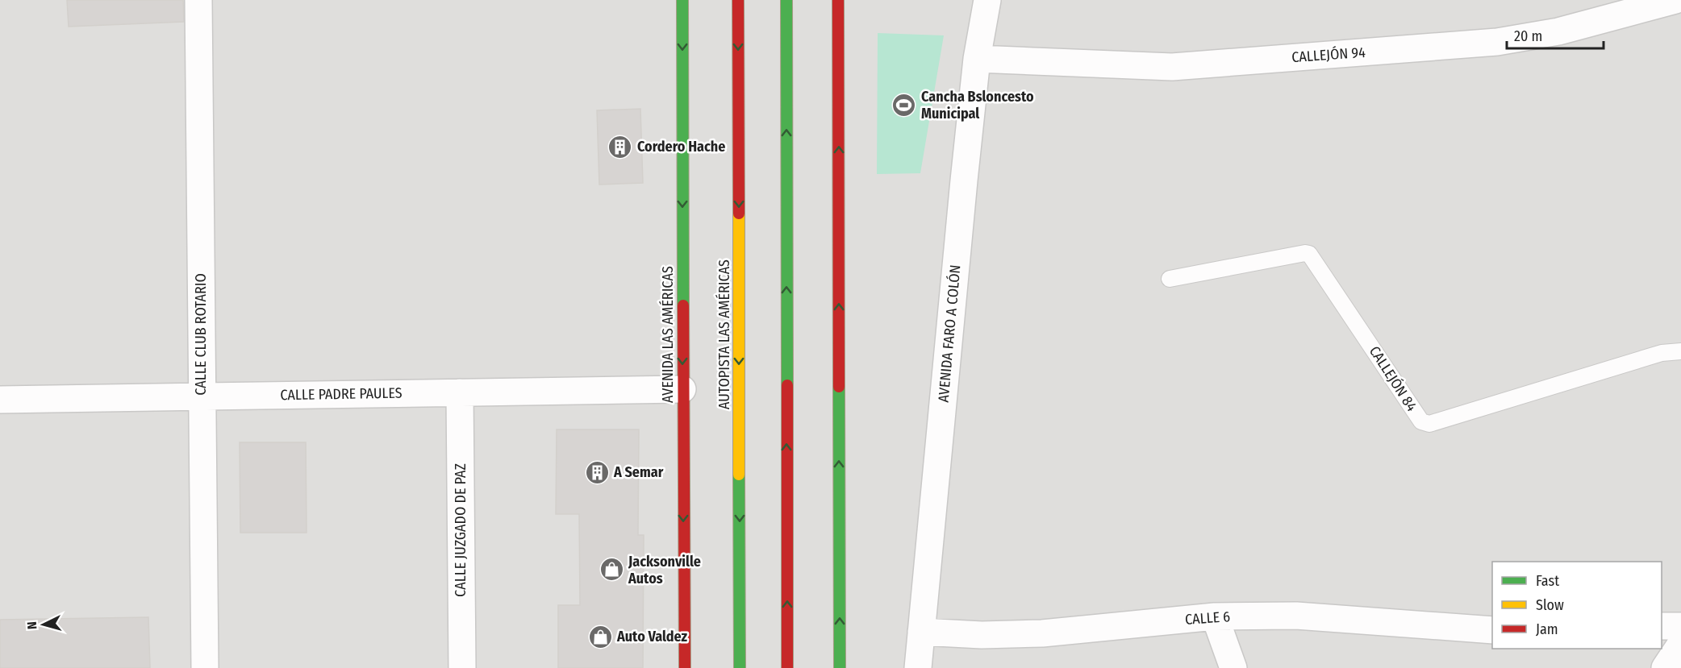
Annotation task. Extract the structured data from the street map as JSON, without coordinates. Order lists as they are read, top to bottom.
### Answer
{
  "streets": {
    "main road": ["AVENIDA LAS AMÉRICAS", "AUTOPISTA LAS AMÉRICAS"],
    "street": [
      "CALLEJÓN 94",
      "AVENIDA FARO A COLÓN",
      "CALLE CLUB ROTARIO",
      "CALLE PADRE PAULES",
      "CALLE JUZGADO DE PAZ",
      "CALLE 6"
    ],
    "lane": ["CALLEJÓN 84"]
  },
  "crossings": [
    ["CALLEJÓN 94", "AVENIDA FARO A COLÓN"],
    ["AVENIDA FARO A COLÓN", "CALLE 6"],
    ["CALLE CLUB ROTARIO", "CALLE PADRE PAULES"],
    ["AVENIDA LAS AMÉRICAS", "CALLE PADRE PAULES"],
    ["CALLE PADRE PAULES", "CALLE JUZGADO DE PAZ"]
  ],
  "one_way": ["AVENIDA LAS AMÉRICAS"],
  "places": {
    "sports": ["Cancha Bsloncesto Municipal"],
    "building": ["Cordero Hache", "A Semar"],
    "shop": ["Jacksonville Autos", "Auto Valdez"]
  },
  "legend": ["Fast", "Slow", "Jam"],
  "scale_bar": "20 m",
  "north": "left"
}
